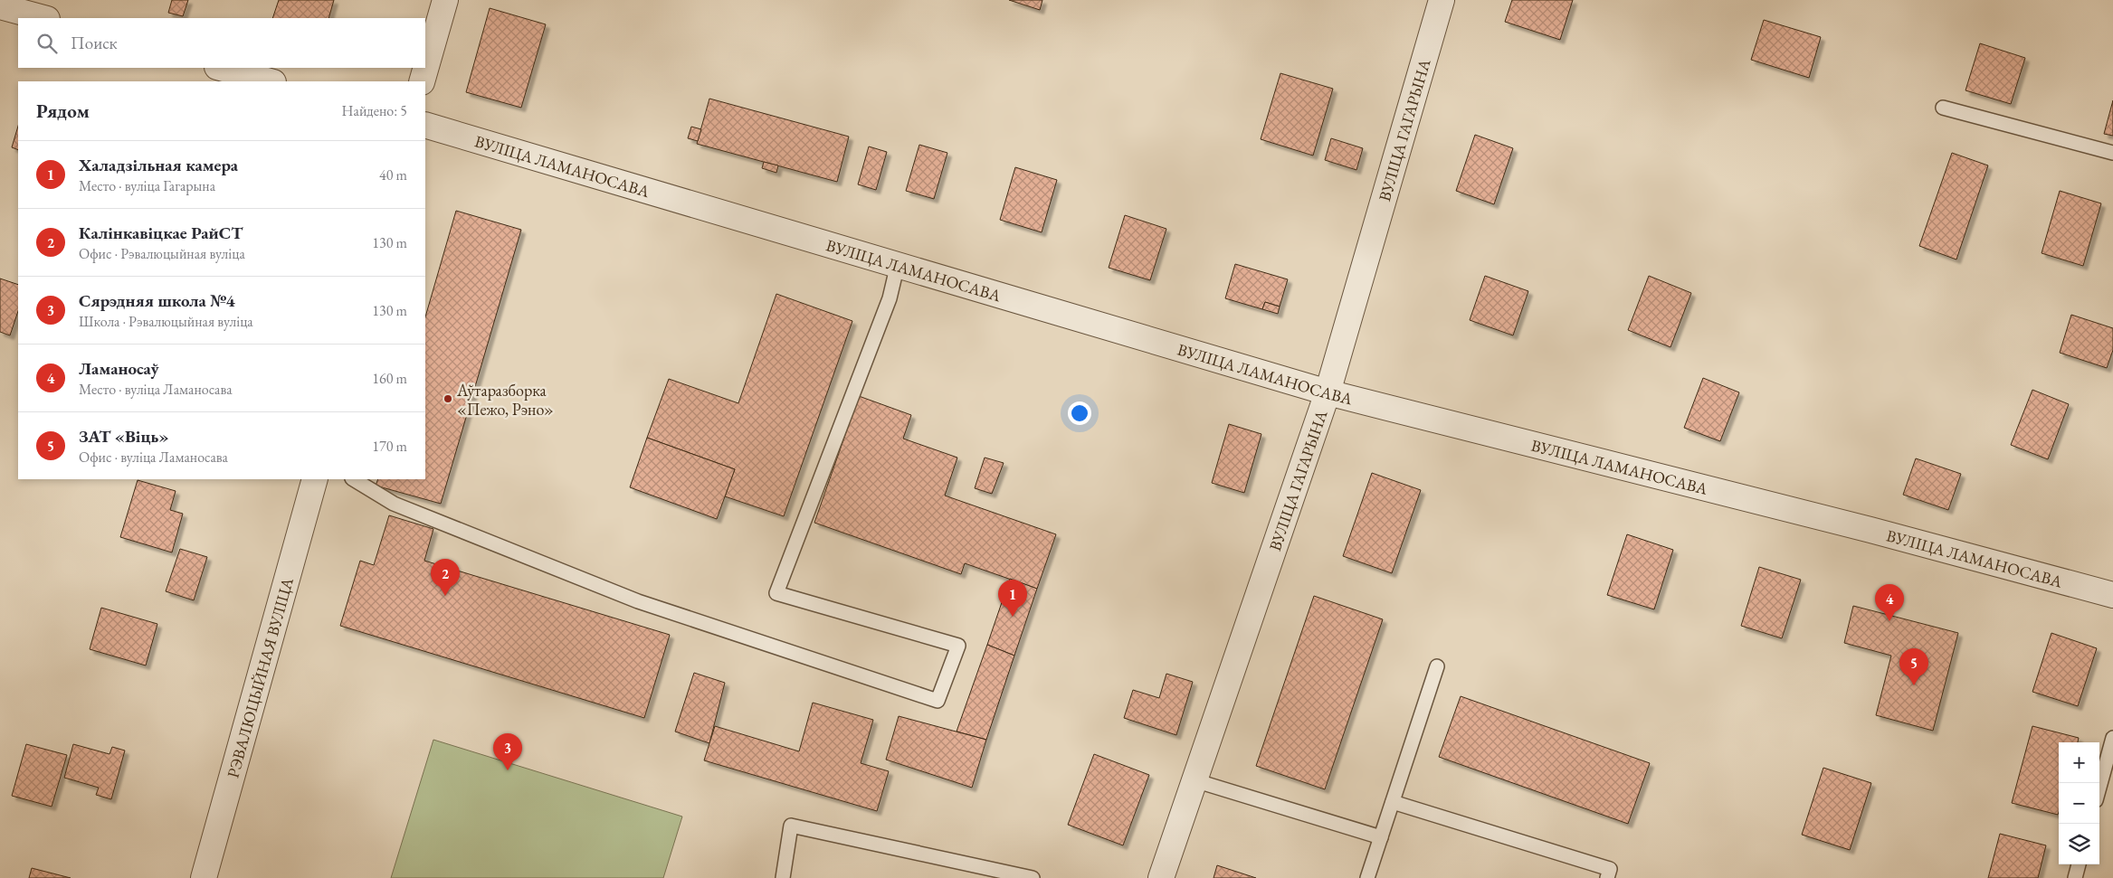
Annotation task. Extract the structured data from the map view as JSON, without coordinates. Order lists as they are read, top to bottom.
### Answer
{
  "streets": {
    "street": ["ВУЛІЦА ГАГАРЫНА", "ВУЛІЦА ЛАМАНОСАВА", "РЭВАЛЮЦЫЙНАЯ ВУЛІЦА"]
  },
  "crossings": [
    ["ВУЛІЦА ГАГАРЫНА", "ВУЛІЦА ЛАМАНОСАВА"]
  ],
  "places": ["Аўтаразборка «Пежо, Рэно»"],
  "page": {
    "search": "Поиск",
    "heading": ["Рядом", "Найдено: 5"],
    "list": [
      {
        "mark": "1",
        "name": "Халадзільная камера",
        "note": "Место · вуліца Гагарына",
        "value": "40 m"
      },
      {
        "mark": "2",
        "name": "Калінкавіцкае РайСТ",
        "note": "Офис · Рэвалюцыйная вуліца",
        "value": "130 m"
      },
      {
        "mark": "3",
        "name": "Сярэдняя школа №4",
        "note": "Школа · Рэвалюцыйная вуліца",
        "value": "130 m"
      },
      {
        "mark": "4",
        "name": "Ламаносаў",
        "note": "Место · вуліца Ламаносава",
        "value": "160 m"
      },
      {
        "mark": "5",
        "name": "ЗАТ «Віць»",
        "note": "Офис · вуліца Ламаносава",
        "value": "170 m"
      }
    ],
    "pins": [
      "2",
      "1",
      "4",
      "5",
      "3"
    ],
    "map_buttons": ["+", "−"]
  }
}
